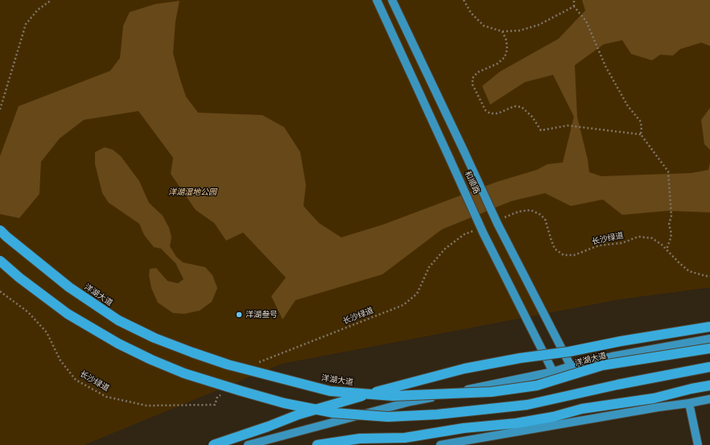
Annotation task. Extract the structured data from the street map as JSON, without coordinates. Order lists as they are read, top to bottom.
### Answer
{
  "streets": {
    "highway": ["洋湖大道"],
    "main road": ["和顺路"],
    "path": ["长沙绿道"]
  },
  "crossings": [
    ["和顺路", "长沙绿道"]
  ],
  "parks": ["洋湖湿地公园"],
  "places": ["洋湖叁号"]
}
